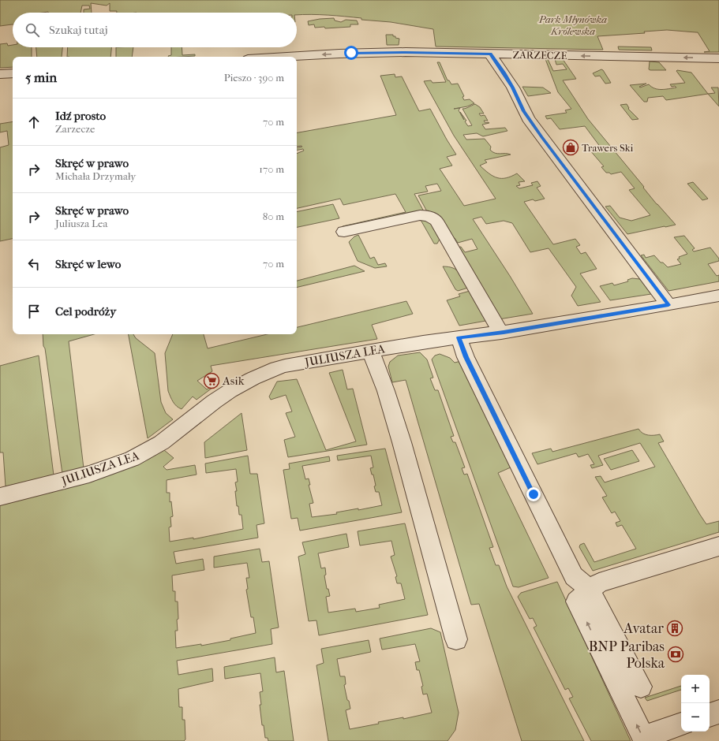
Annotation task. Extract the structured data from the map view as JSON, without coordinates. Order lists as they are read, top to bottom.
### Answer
{
  "streets": {
    "street": ["ZARZECZE", "JULIUSZA LEA"]
  },
  "one_way": ["ZARZECZE"],
  "parks": ["Park Młynówka Królewska"],
  "places": {
    "shop": ["Trawers Ski"],
    "supermarket": ["Asik"],
    "building": ["Avatar"],
    "bank": ["BNP Paribas Polska"]
  },
  "page": {
    "search": "Szukaj tutaj",
    "heading": ["5 min", "Pieszo · 390 m"],
    "list": [
      ["Idź prosto", "Zarzecze", "70 m"],
      ["Skręć w prawo", "Michała Drzymały", "170 m"],
      ["Skręć w prawo", "Juliusza Lea", "80 m"],
      ["Skręć w lewo", "70 m"],
      "Cel podróży"
    ],
    "map_buttons": ["+", "−"]
  }
}
